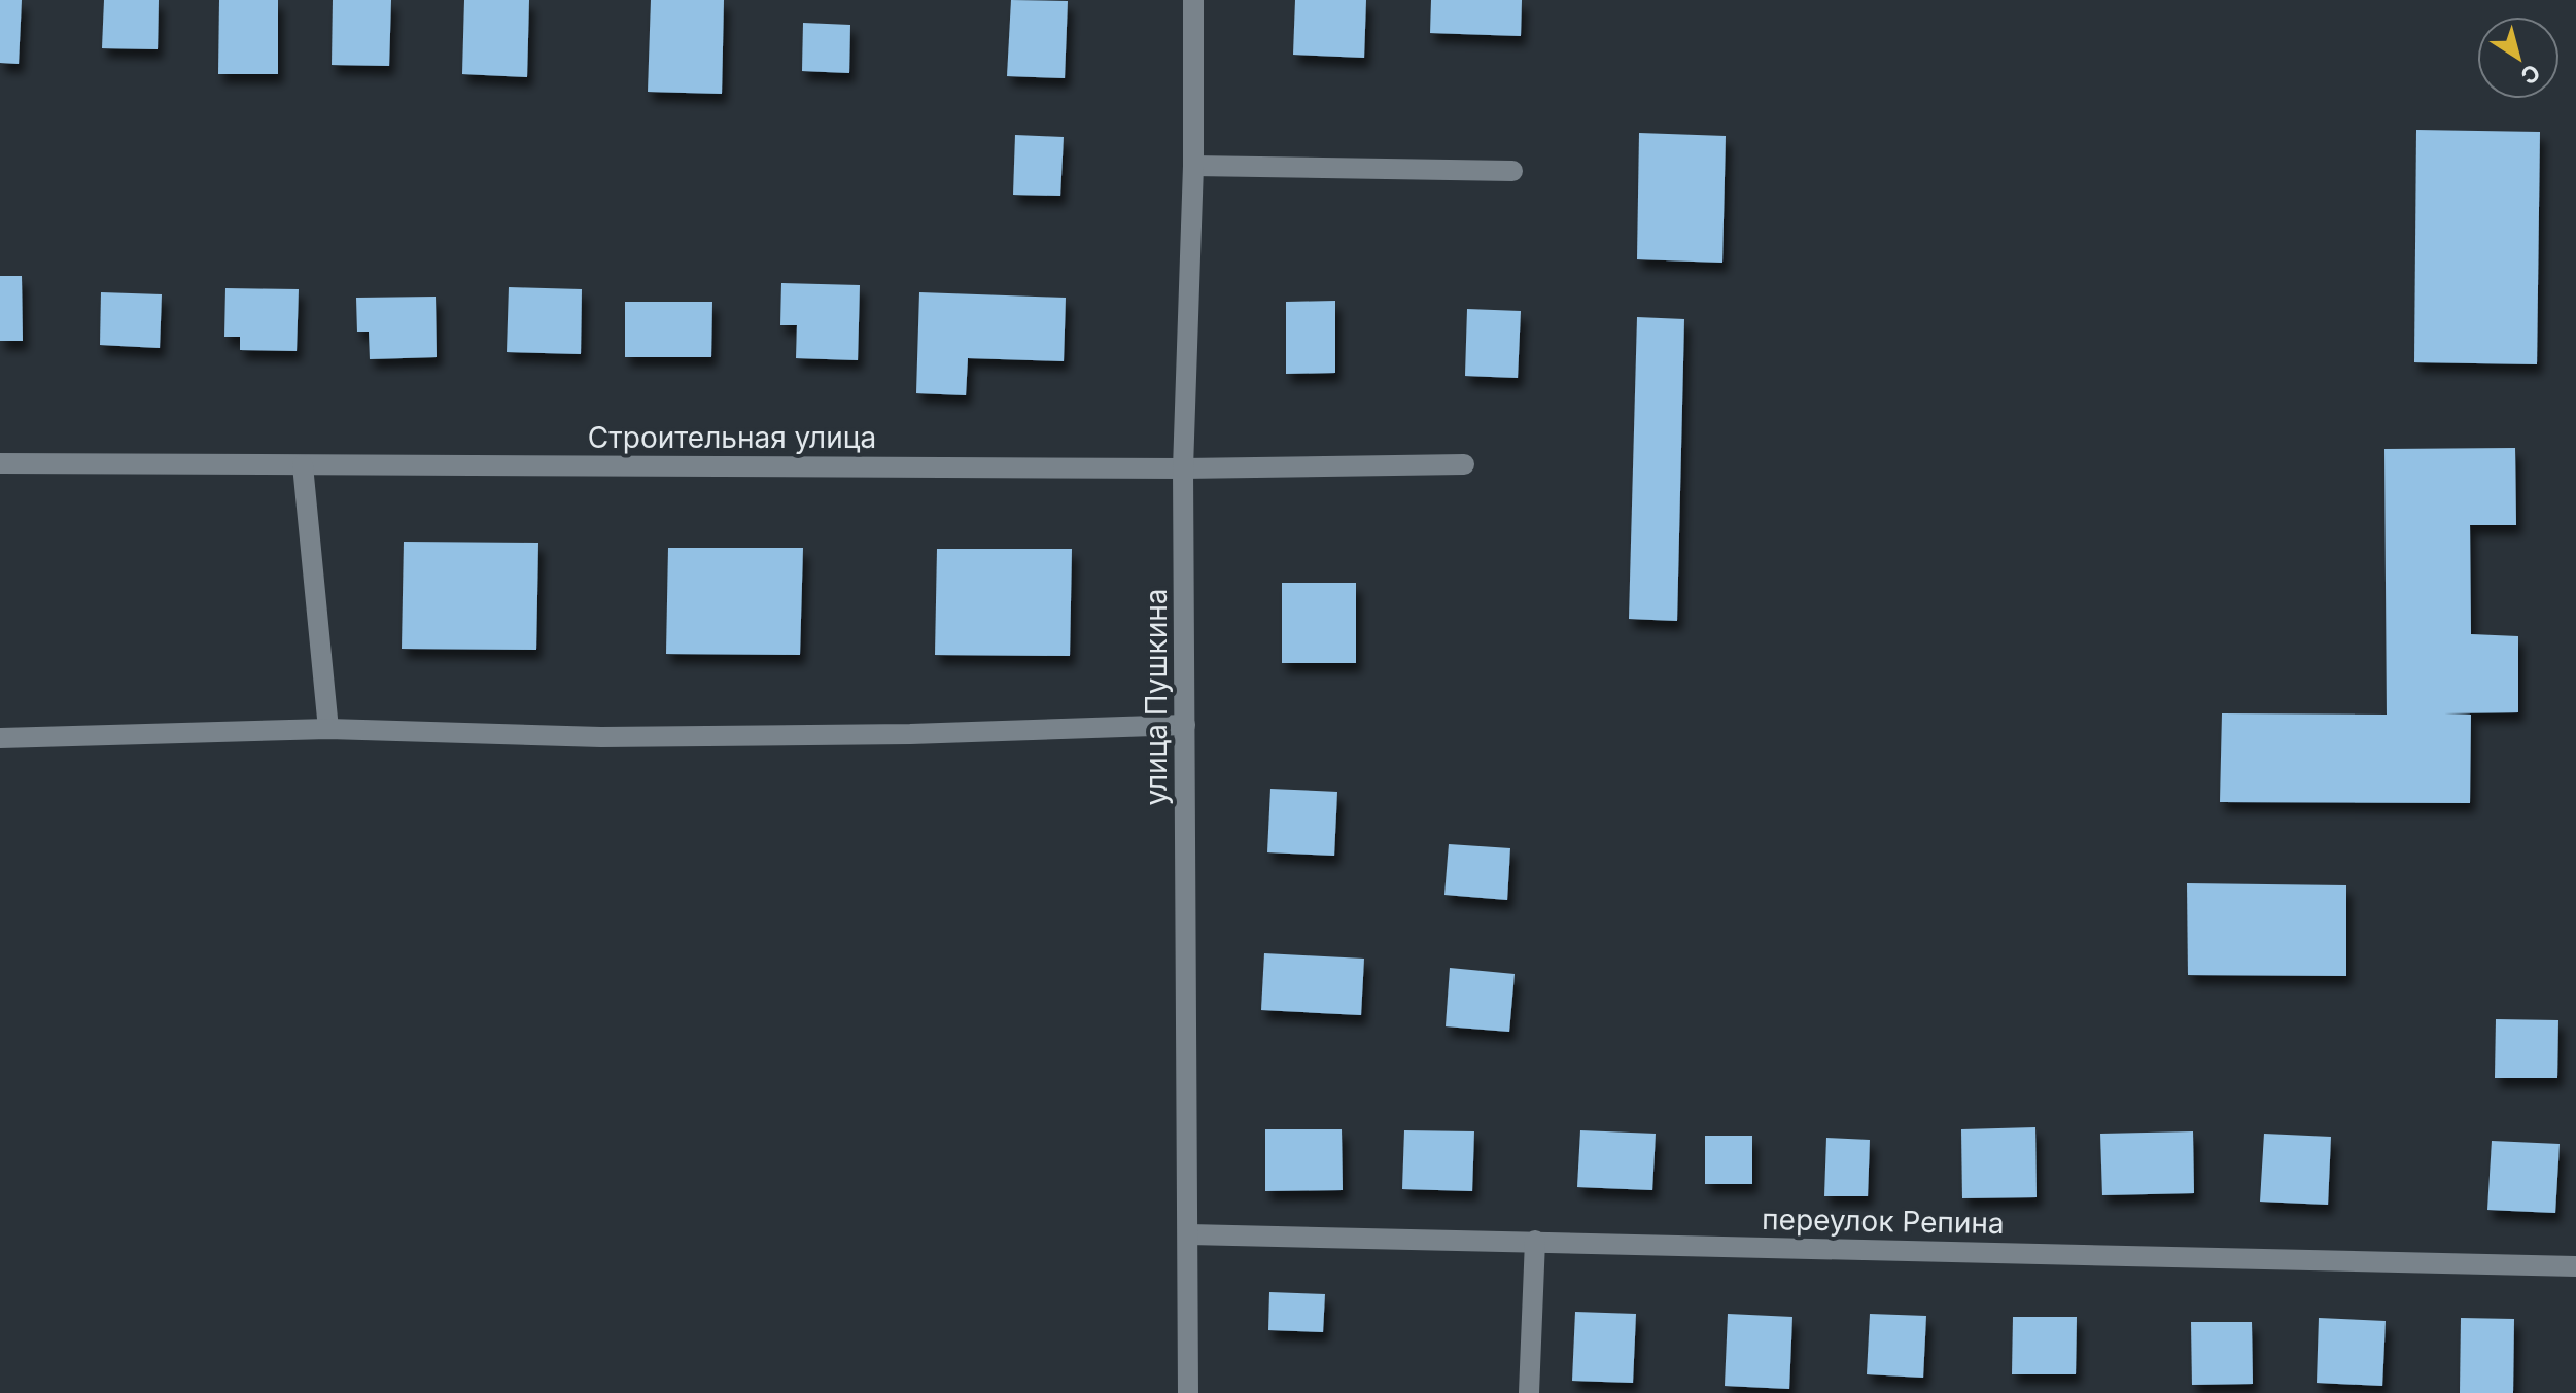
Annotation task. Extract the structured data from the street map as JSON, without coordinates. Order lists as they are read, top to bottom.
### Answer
{
  "streets": {
    "lane": ["Строительная улица", "улица Пушкина", "переулок Репина"]
  },
  "crossings": [
    ["Строительная улица", "улица Пушкина"],
    ["улица Пушкина", "переулок Репина"]
  ],
  "north": "bottom right"
}
